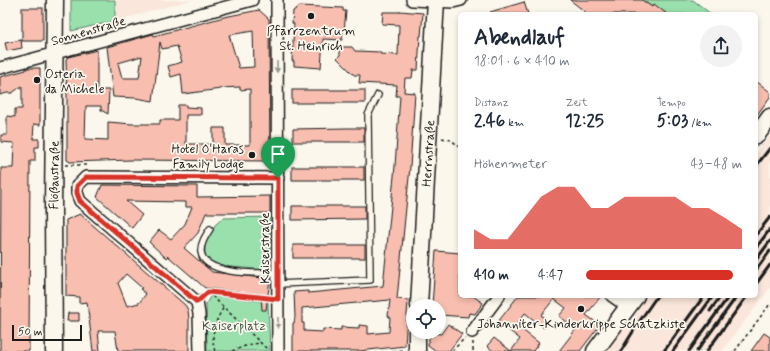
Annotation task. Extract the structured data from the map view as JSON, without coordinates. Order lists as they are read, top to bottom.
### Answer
{
  "streets": {
    "street": [
      "Sonnenstraße",
      "Herrnstraße",
      "Flößaustraße",
      "Kaiserstraße"
    ]
  },
  "crossings": [
    ["Sonnenstraße", "Flößaustraße"]
  ],
  "one_way": ["Kaiserstraße"],
  "parks": ["Kaiserplatz"],
  "places": [
    "Pfarrzentrum St. Heinrich",
    "Osteria da Michele",
    "Hotel O'Haras Family Lodge",
    "Johanniter-Kinderkrippe Schatzkiste"
  ],
  "scale_bar": "50 m",
  "page": {
    "heading": ["Abendlauf", "18:01 · 6 × 410 m"],
    "stats": [
      ["Distanz", "2.46 km"],
      ["Zeit", "12:25"],
      ["Tempo", "5:03 /km"]
    ],
    "chart": ["Höhenmeter", "43–48 m"],
    "list": [
      {
        "name": "410 m",
        "note": "4:47"
      }
    ],
    "scale": "50 m"
  }
}
